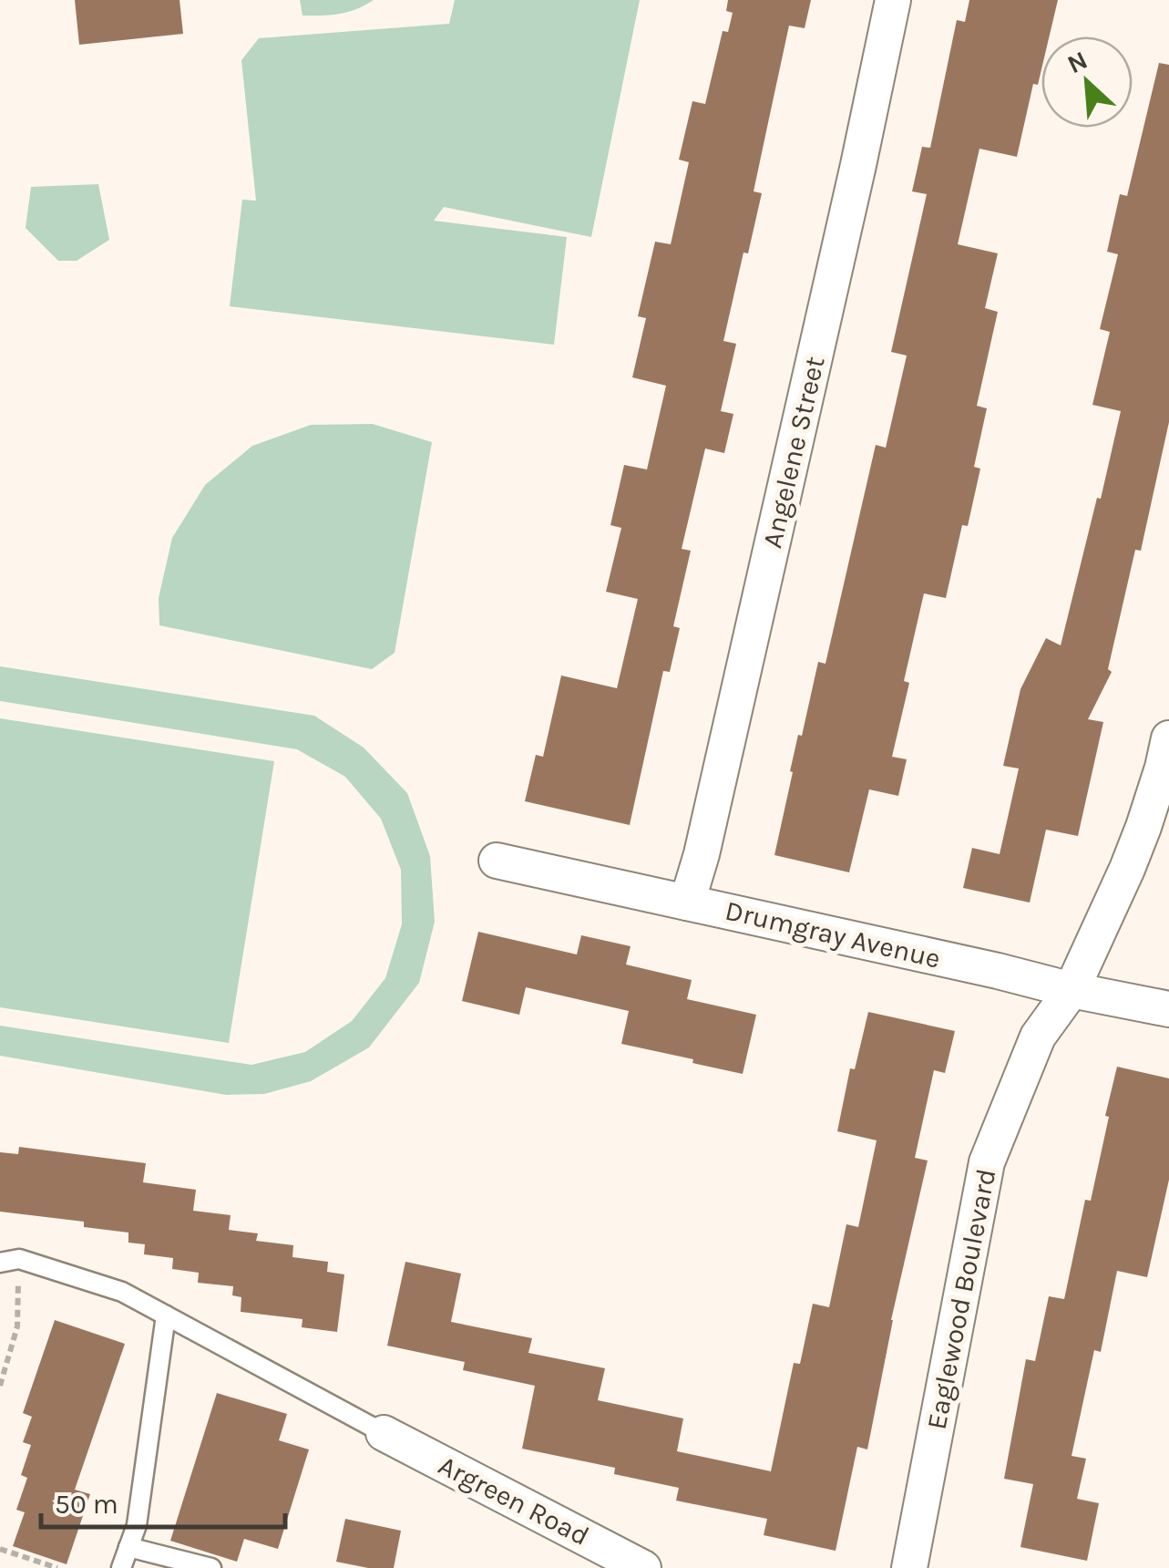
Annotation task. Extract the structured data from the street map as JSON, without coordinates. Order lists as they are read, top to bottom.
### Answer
{
  "streets": {
    "street": [
      "Angelene Street",
      "Drumgray Avenue",
      "Eaglewood Boulevard",
      "Argreen Road"
    ]
  },
  "crossings": [
    ["Angelene Street", "Drumgray Avenue"],
    ["Drumgray Avenue", "Eaglewood Boulevard"]
  ],
  "scale_bar": "50 m",
  "north": "top left"
}
